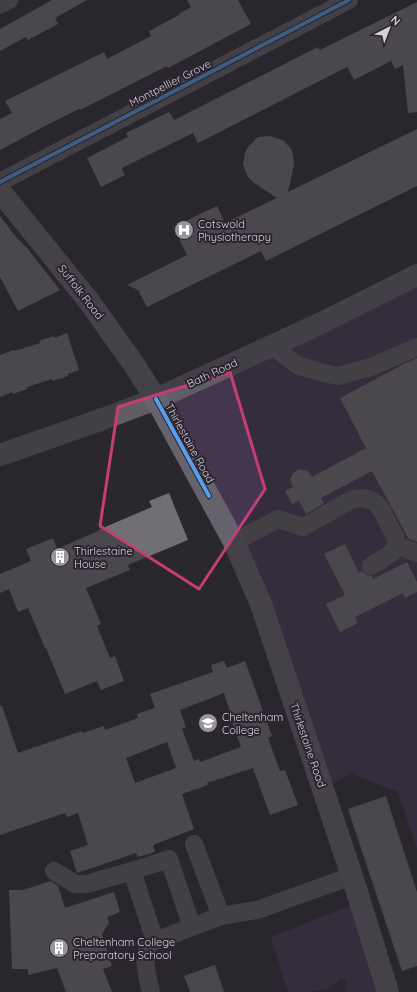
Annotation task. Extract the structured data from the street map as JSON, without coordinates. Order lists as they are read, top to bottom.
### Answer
{
  "streets": {
    "highway": ["Suffolk Road", "Thirlestaine Road"],
    "main road": ["Bath Road"],
    "street": ["Montpellier Grove"]
  },
  "crossings": [
    ["Suffolk Road", "Bath Road"],
    ["Suffolk Road", "Thirlestaine Road"],
    ["Bath Road", "Thirlestaine Road"]
  ],
  "places": {
    "hospital": ["Cotswold Physiotherapy"],
    "building": ["Thirlestaine House", "Cheltenham College Preparatory School"],
    "school or university": ["Cheltenham College"]
  },
  "north": "top right"
}
